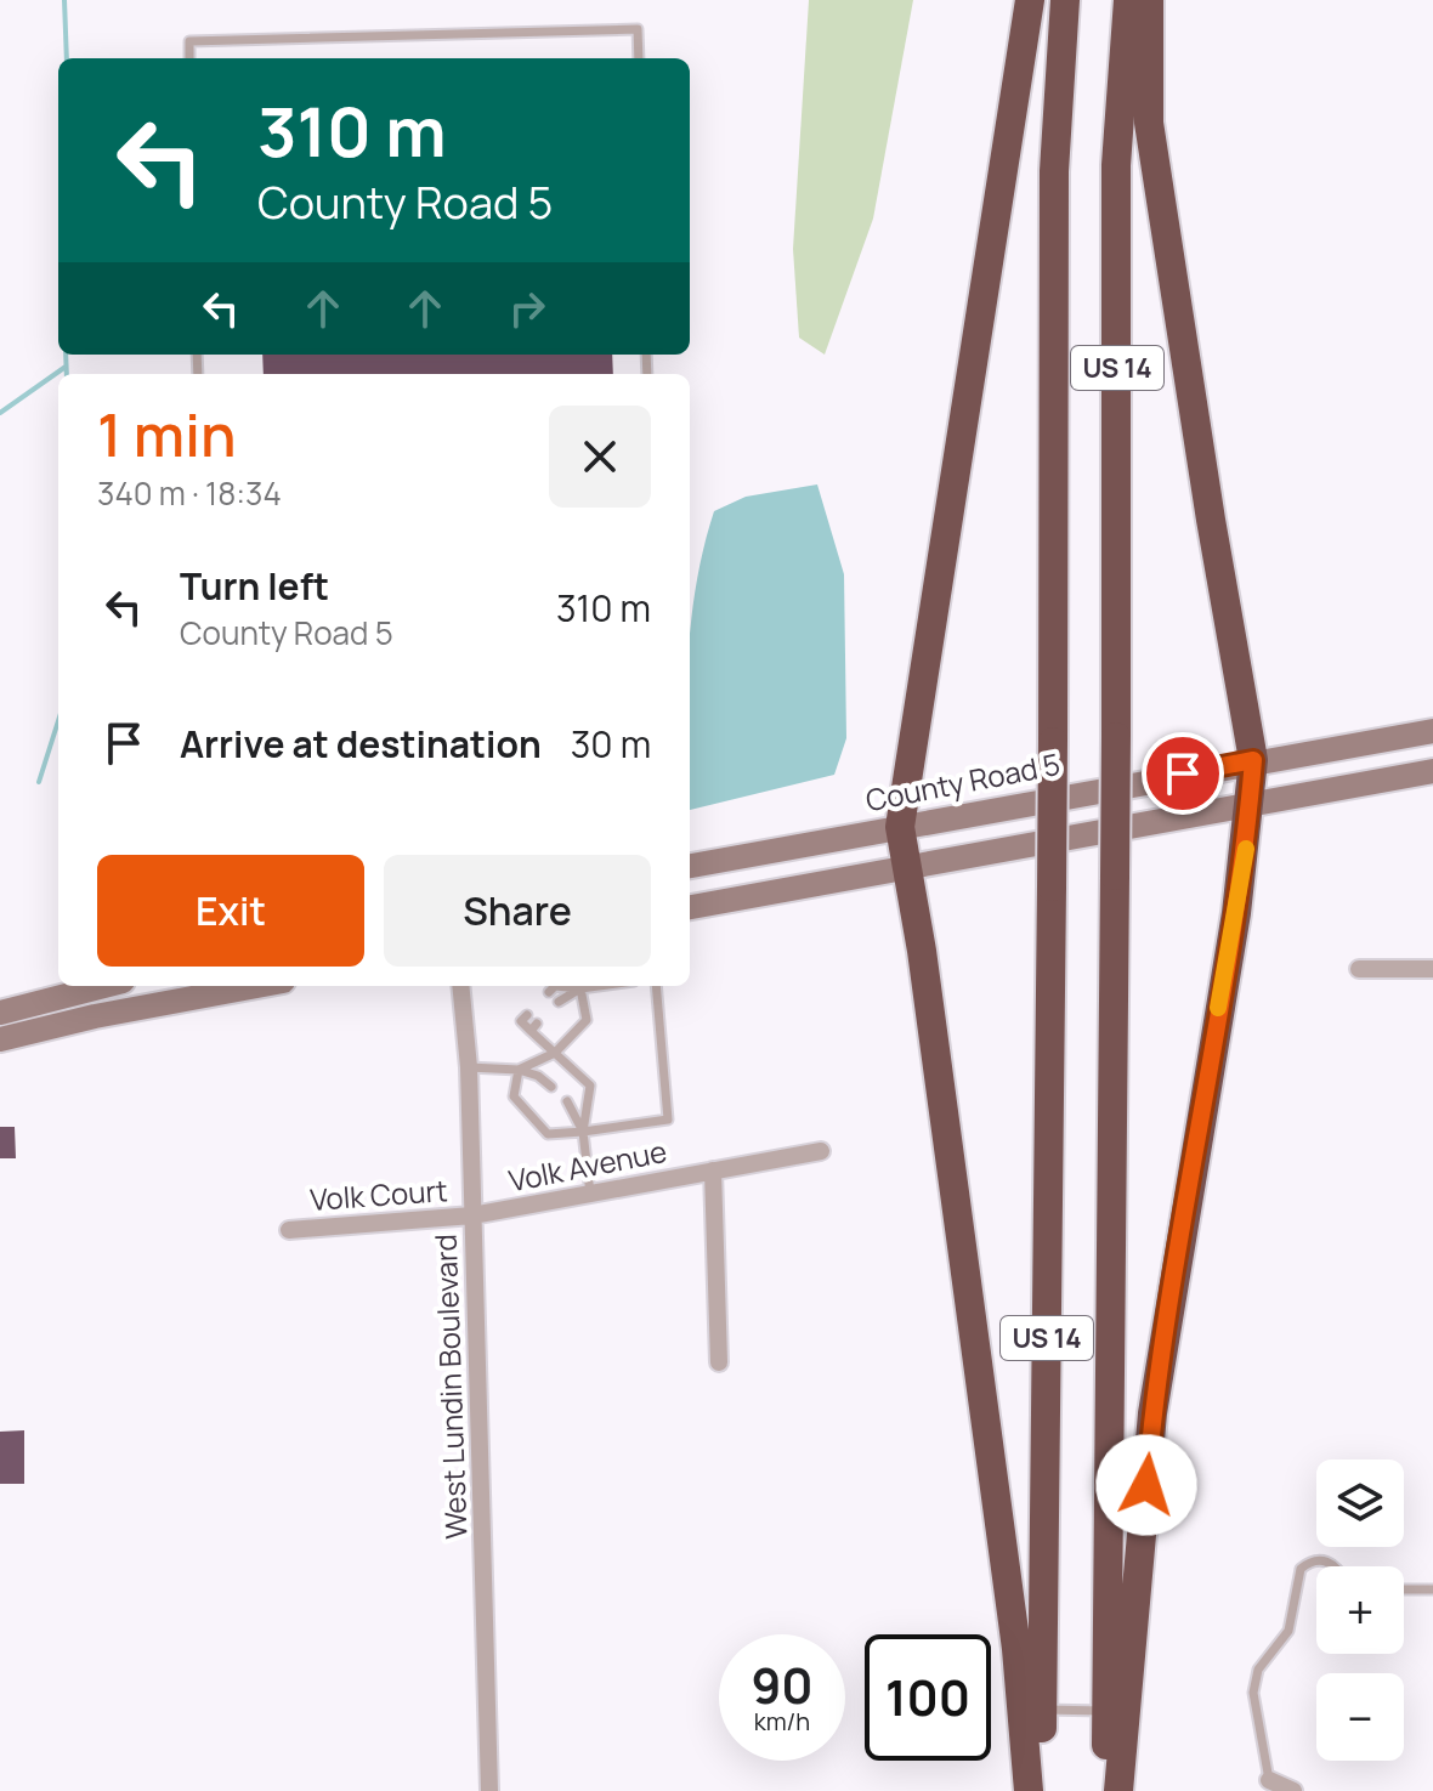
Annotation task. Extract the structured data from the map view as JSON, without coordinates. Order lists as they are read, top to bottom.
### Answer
{
  "streets": {
    "highway": ["US 14"],
    "street": [
      "County Road 5",
      "Volk Avenue",
      "Volk Court",
      "West Lundin Boulevard"
    ]
  },
  "crossings": [
    ["Volk Avenue", "Volk Court"],
    ["Volk Avenue", "West Lundin Boulevard"],
    ["Volk Court", "West Lundin Boulevard"]
  ],
  "page": {
    "turn": ["310 m", "County Road 5"],
    "heading": ["1 min", "340 m · 18:34"],
    "list": [
      {
        "name": "Turn left",
        "note": "County Road 5",
        "value": "310 m"
      },
      {
        "name": "Arrive at destination",
        "value": "30 m"
      }
    ],
    "buttons": ["Exit", "Share"],
    "map_buttons": ["+", "−"],
    "speed": "90 km/h",
    "limit": "100"
  }
}
